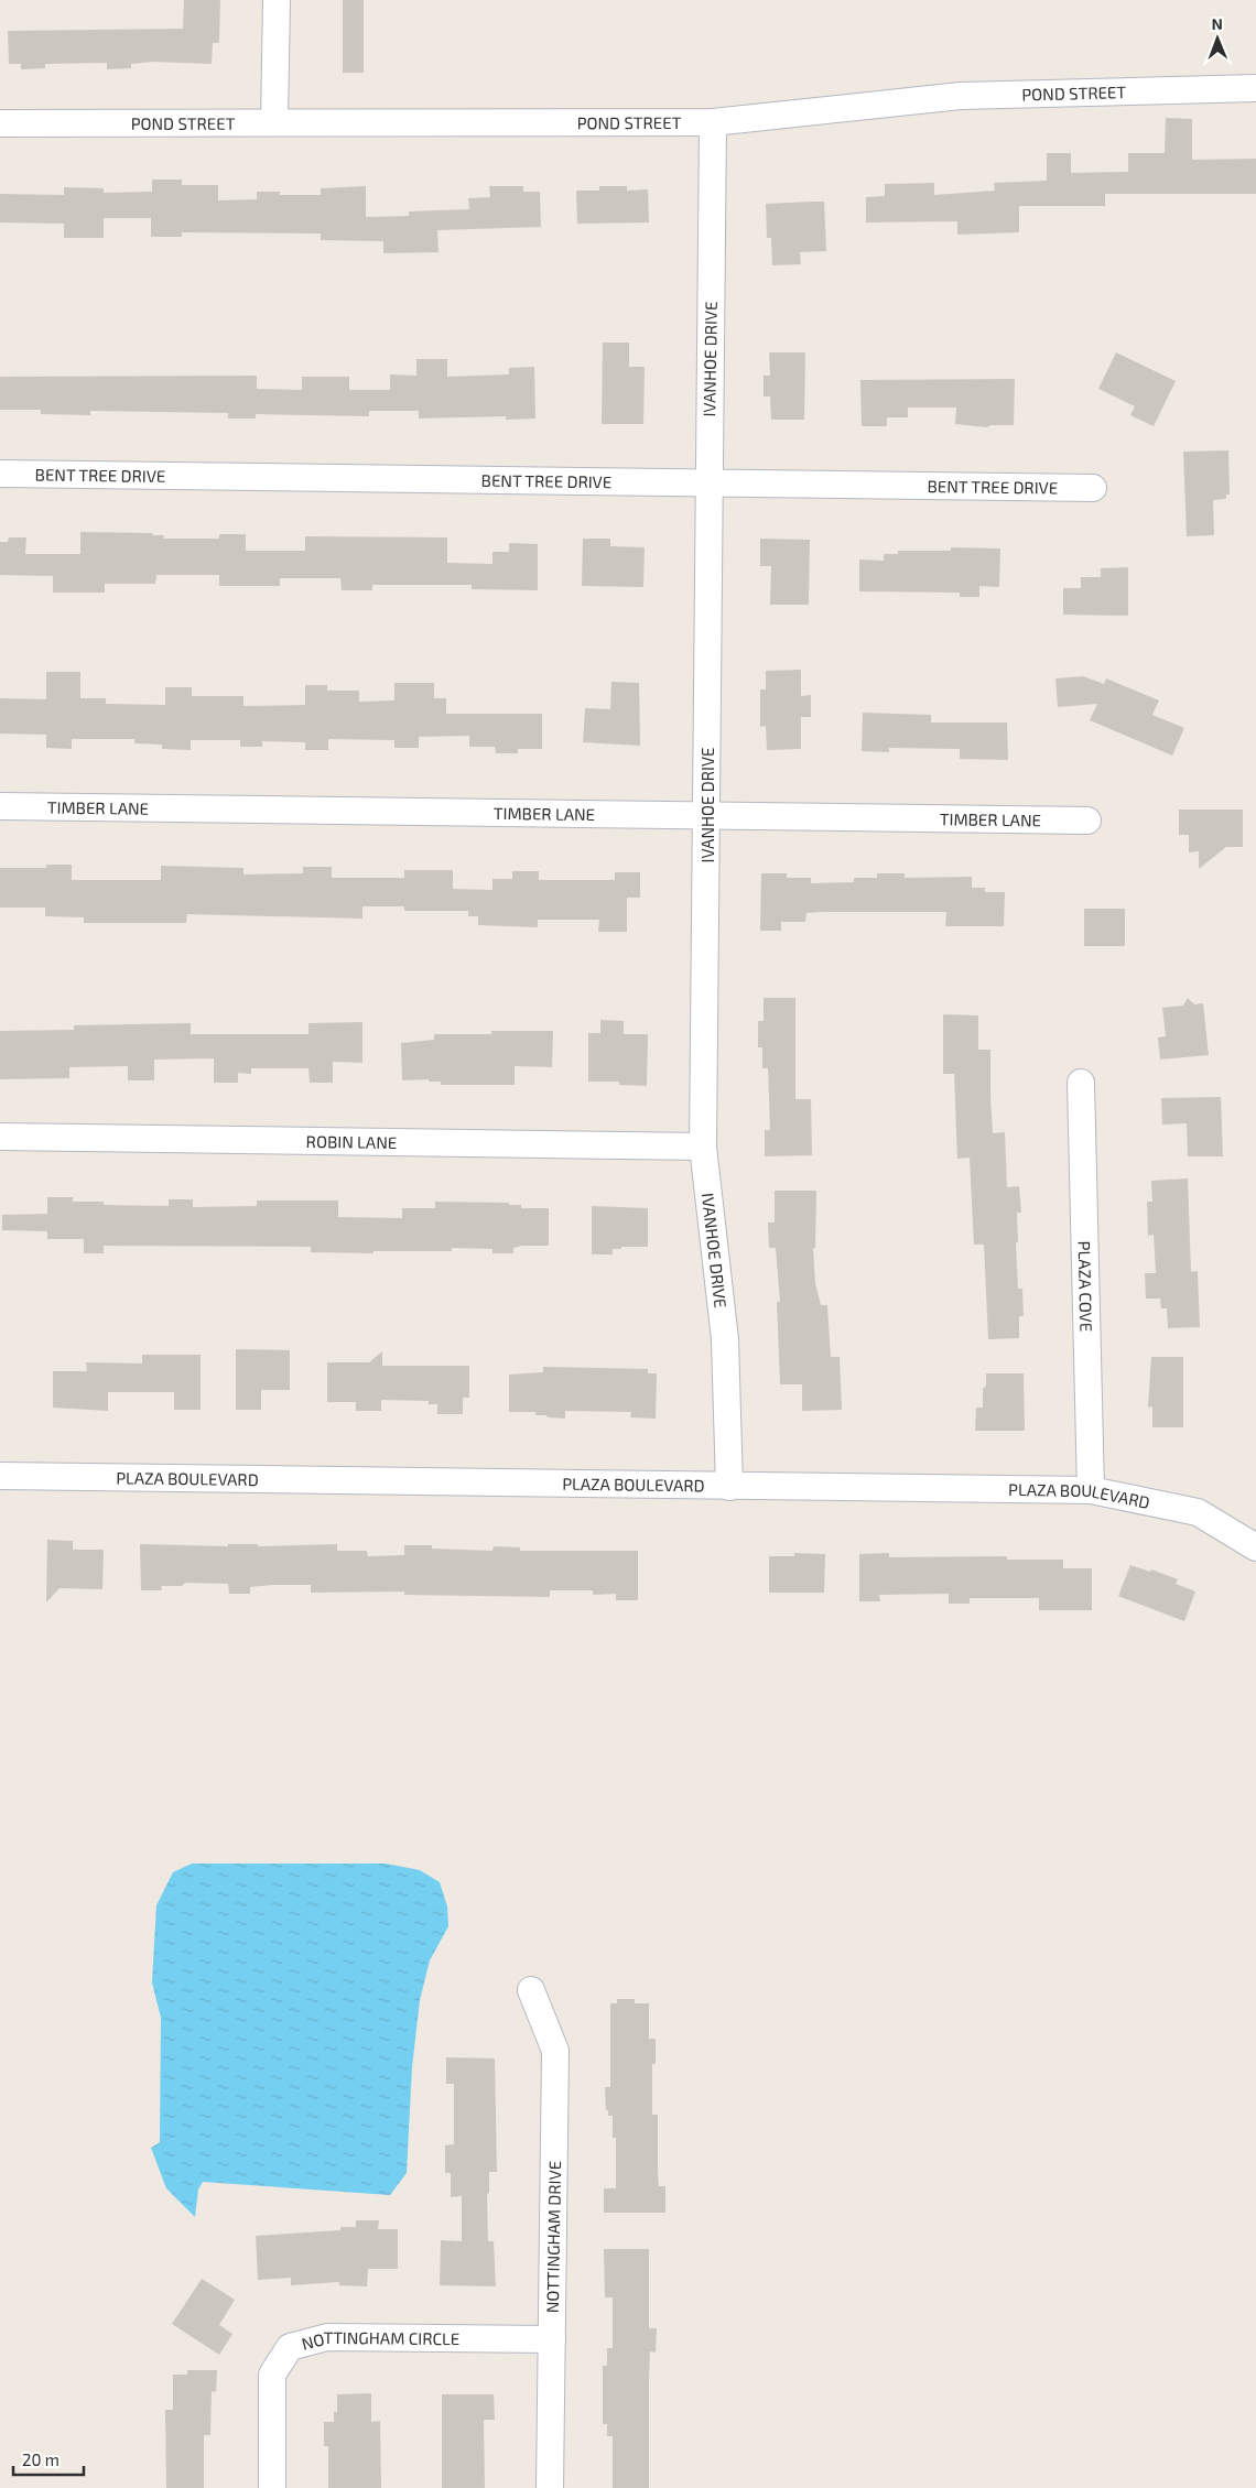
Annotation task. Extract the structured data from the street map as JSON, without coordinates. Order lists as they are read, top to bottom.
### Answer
{
  "streets": {
    "street": [
      "POND STREET",
      "IVANHOE DRIVE",
      "BENT TREE DRIVE",
      "TIMBER LANE",
      "ROBIN LANE",
      "PLAZA COVE",
      "PLAZA BOULEVARD",
      "NOTTINGHAM DRIVE",
      "NOTTINGHAM CIRCLE"
    ]
  },
  "crossings": [
    ["POND STREET", "IVANHOE DRIVE"],
    ["IVANHOE DRIVE", "BENT TREE DRIVE"],
    ["IVANHOE DRIVE", "TIMBER LANE"],
    ["IVANHOE DRIVE", "ROBIN LANE"],
    ["IVANHOE DRIVE", "PLAZA BOULEVARD"],
    ["PLAZA COVE", "PLAZA BOULEVARD"],
    ["NOTTINGHAM DRIVE", "NOTTINGHAM CIRCLE"]
  ],
  "scale_bar": "20 m",
  "north": "top"
}
